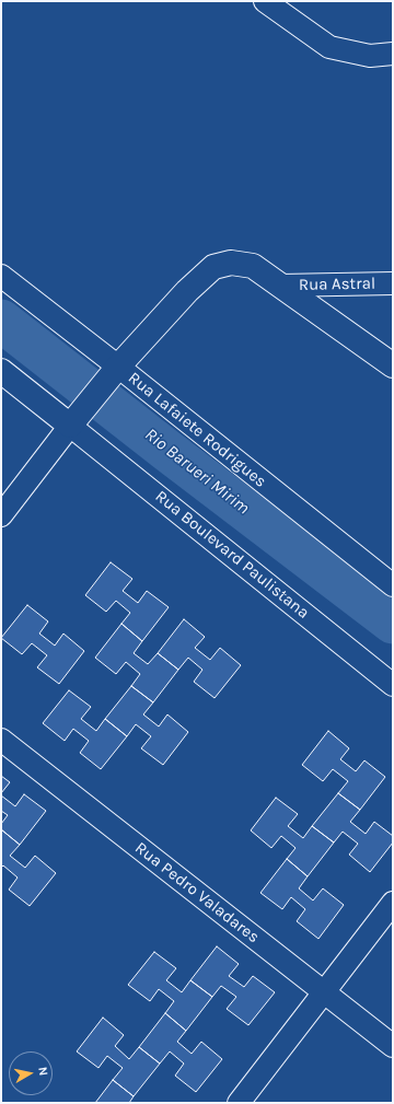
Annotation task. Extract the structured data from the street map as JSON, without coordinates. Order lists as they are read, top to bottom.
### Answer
{
  "streets": {
    "street": [
      "Rua Astral",
      "Rua Lafaiete Rodrigues",
      "Rua Boulevard Paulistana",
      "Rua Pedro Valadares"
    ]
  },
  "water": ["Rio Barueri Mirim"],
  "north": "right"
}
